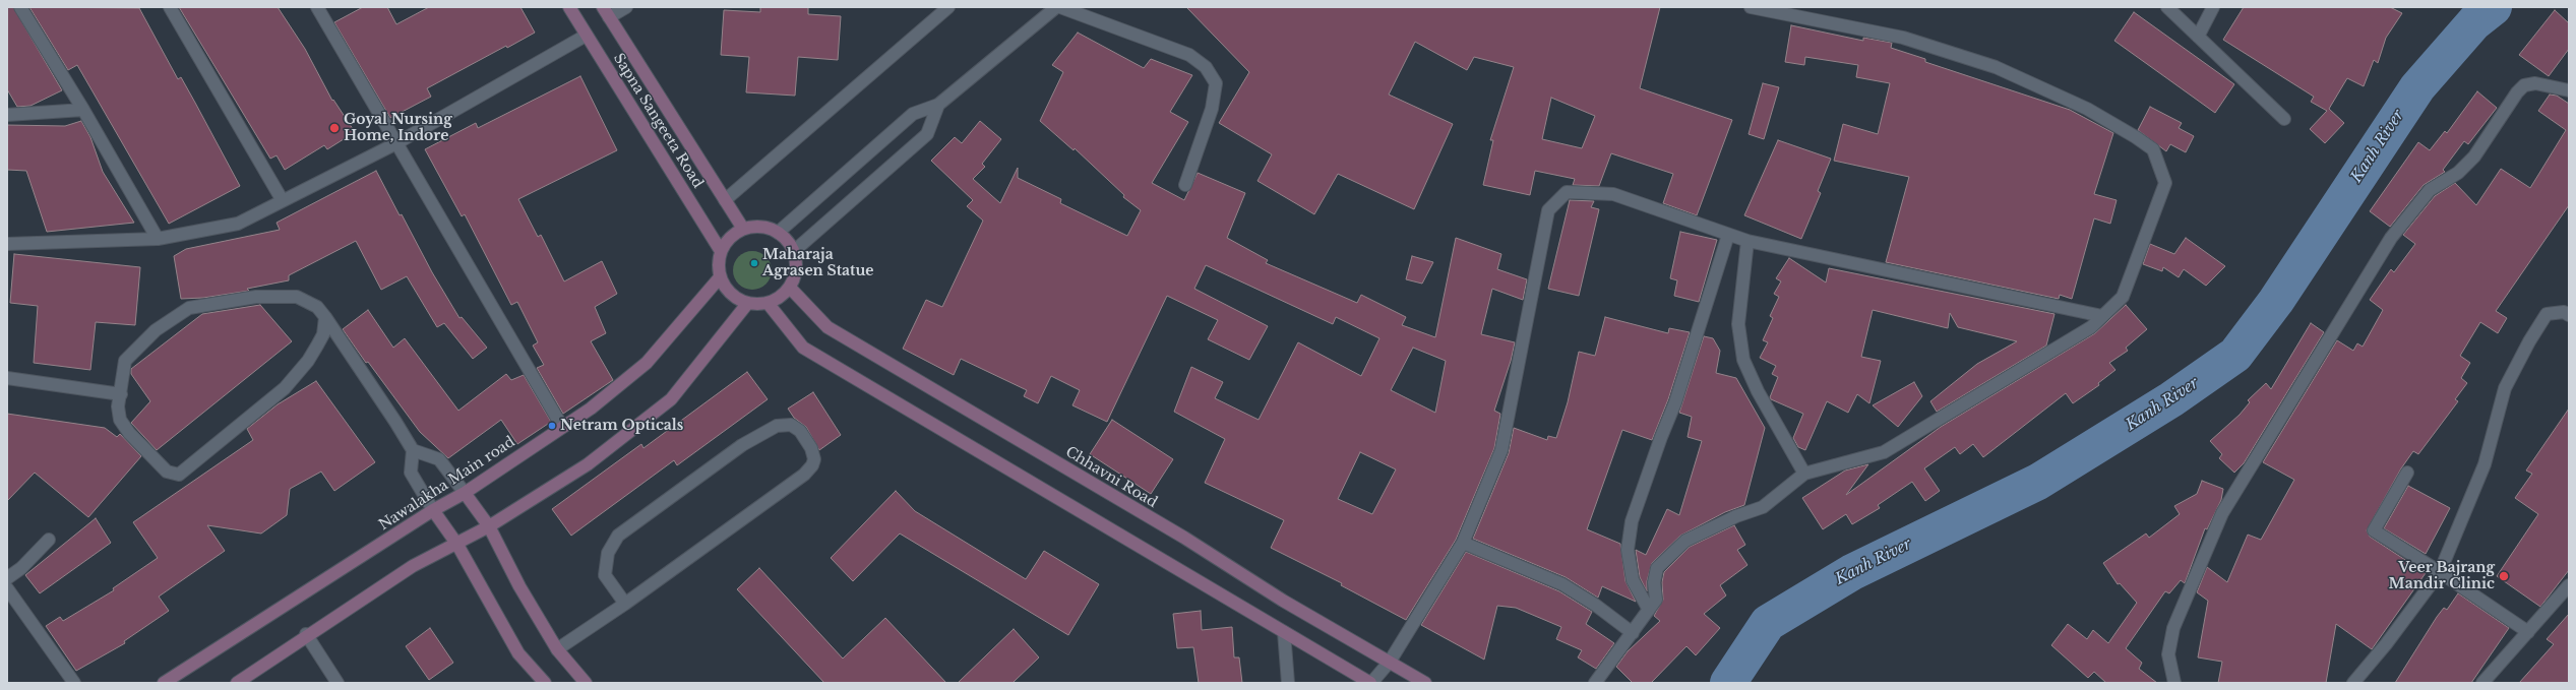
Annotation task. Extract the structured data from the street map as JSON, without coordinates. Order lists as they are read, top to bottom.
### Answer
{
  "streets": {
    "main road": ["Sapna Sangeeta Road", "Chhavni Road", "Nawalakha Main road"]
  },
  "crossings": [
    ["Sapna Sangeeta Road", "Chhavni Road"],
    ["Sapna Sangeeta Road", "Nawalakha Main road"],
    ["Chhavni Road", "Nawalakha Main road"]
  ],
  "water": ["Kanh River"],
  "places": [
    "Goyal Nursing Home, Indore",
    "Maharaja Agrasen Statue",
    "Netram Opticals",
    "Veer Bajrang Mandir Clinic"
  ]
}
